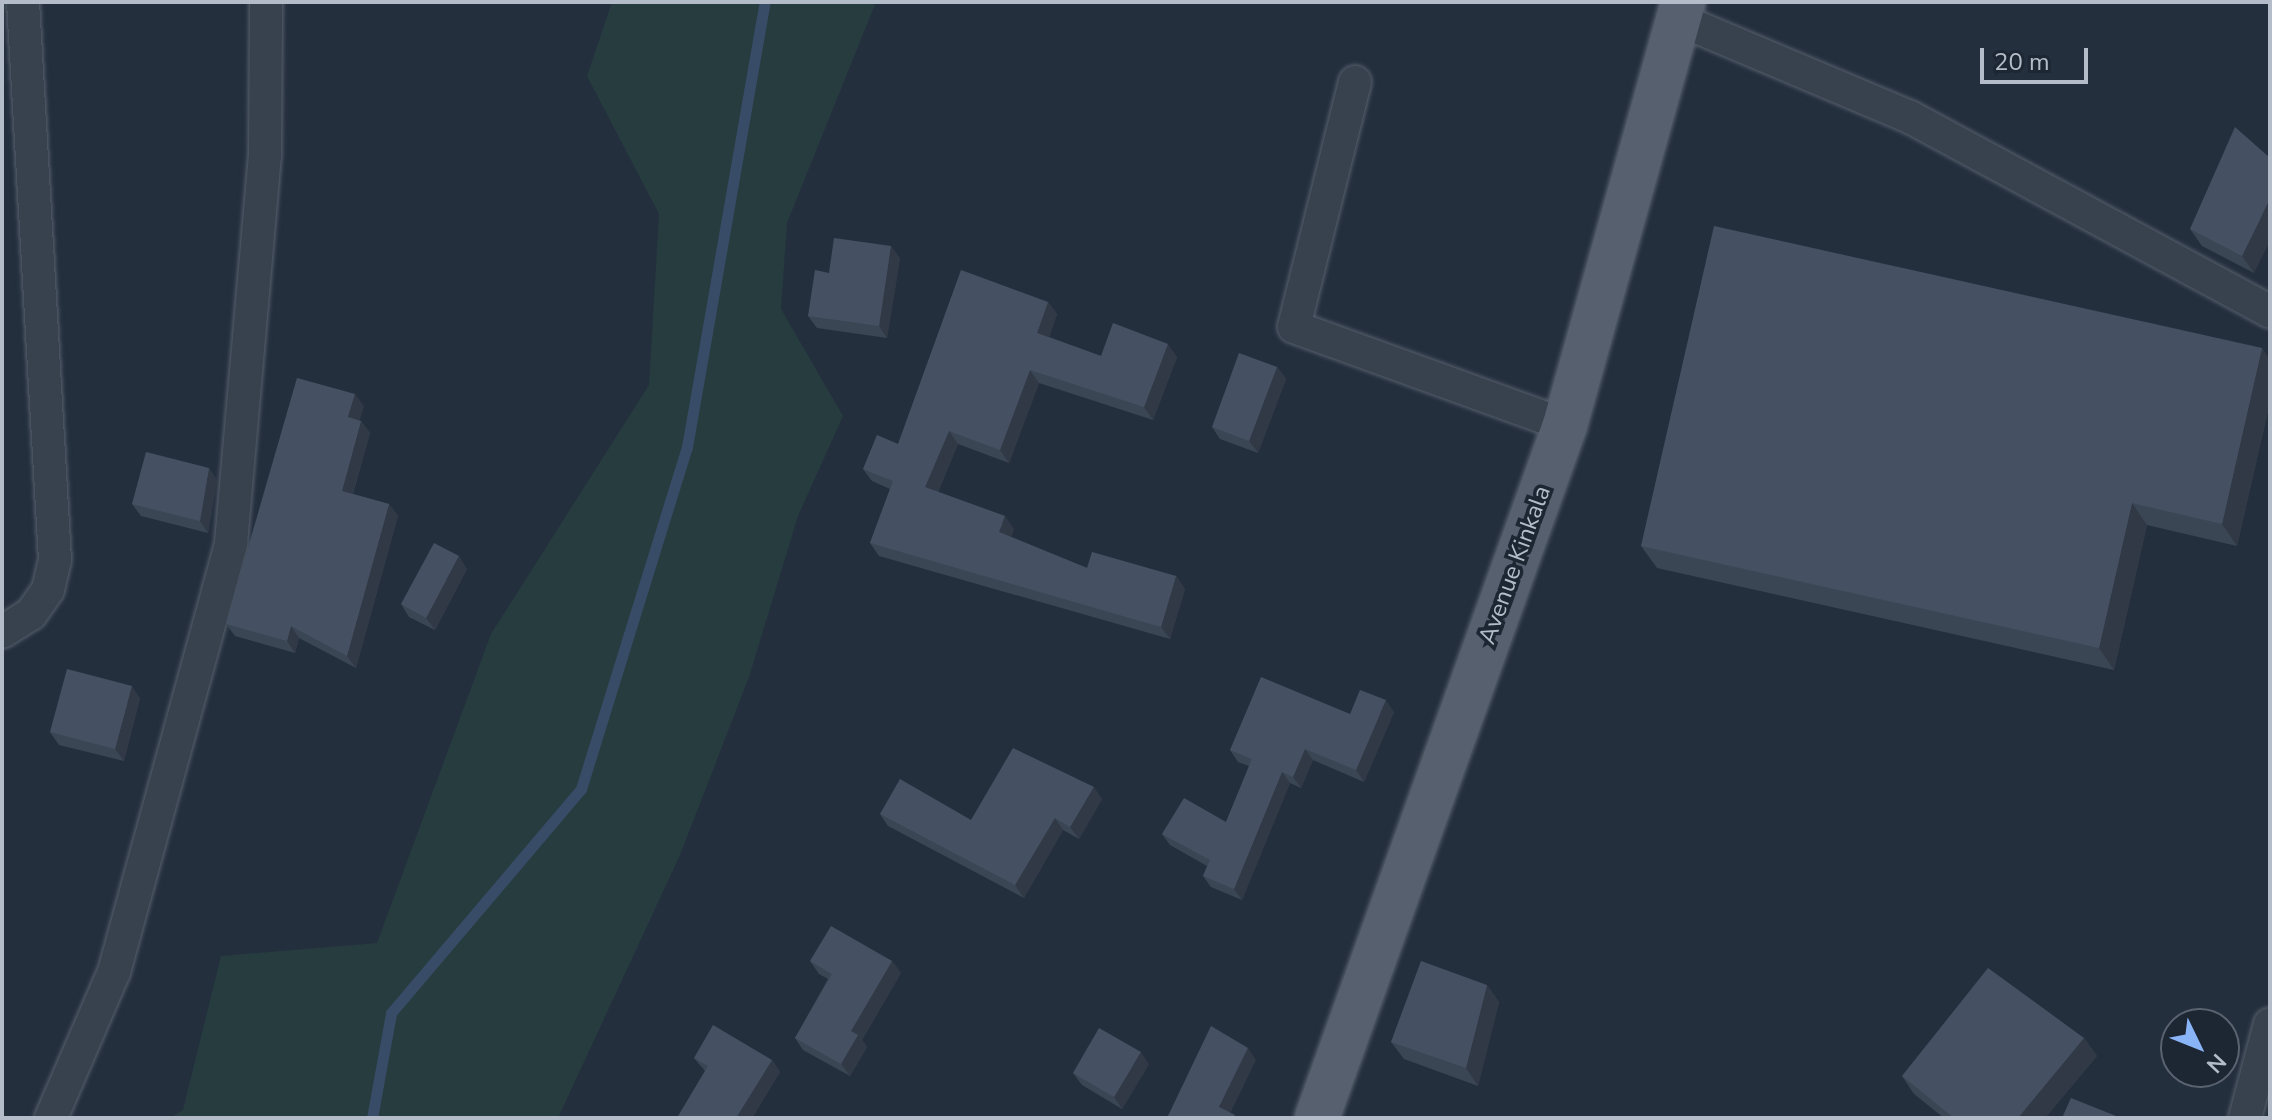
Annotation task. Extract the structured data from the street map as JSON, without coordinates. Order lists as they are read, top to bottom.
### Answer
{
  "streets": {
    "main road": ["Avenue Kinkala"]
  },
  "scale_bar": "20 m",
  "north": "bottom right"
}
